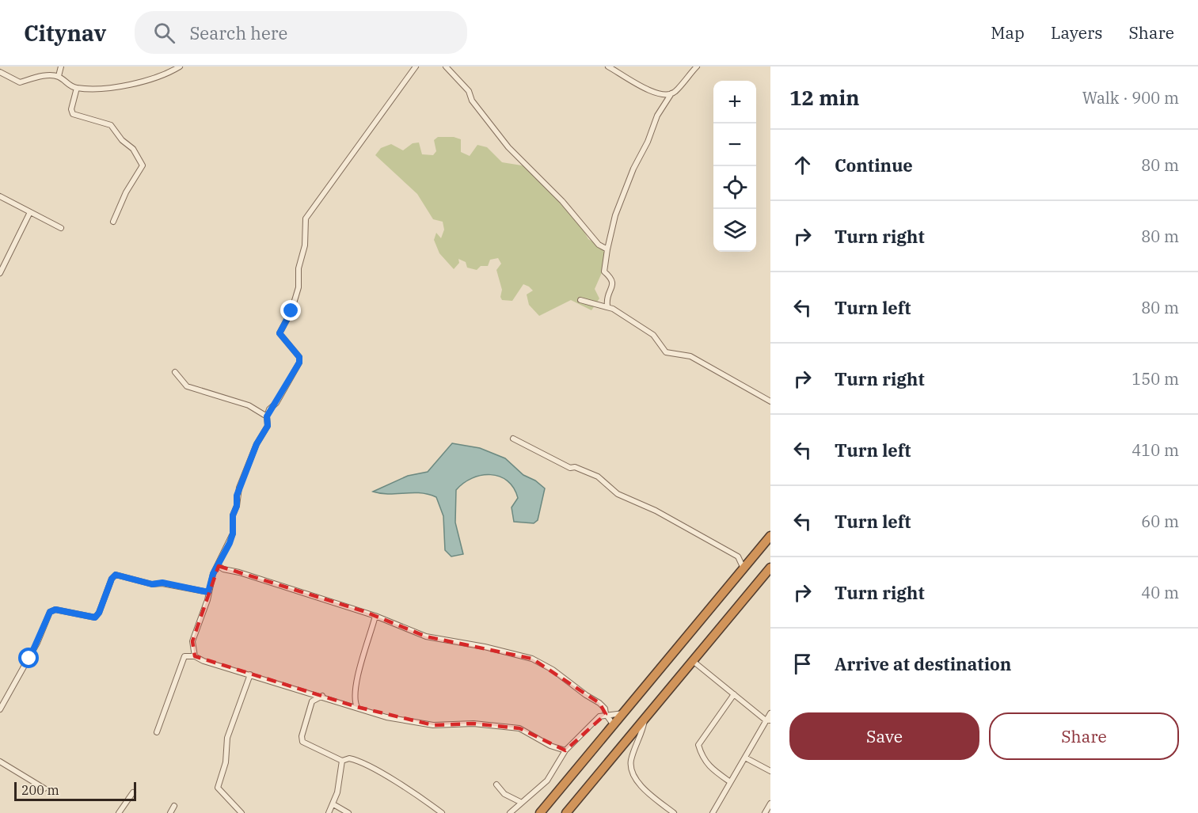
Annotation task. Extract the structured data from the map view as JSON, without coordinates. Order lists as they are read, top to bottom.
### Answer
{
  "scale_bar": "200 m",
  "page": {
    "header": "Citynav",
    "search": "Search here",
    "nav": ["Map", "Layers", "Share"],
    "heading": ["12 min", "Walk · 900 m"],
    "map_buttons": ["+", "−"],
    "list": [
      ["Continue", "80 m"],
      ["Turn right", "80 m"],
      ["Turn left", "80 m"],
      ["Turn right", "150 m"],
      ["Turn left", "410 m"],
      ["Turn left", "60 m"],
      ["Turn right", "40 m"],
      "Arrive at destination"
    ],
    "buttons": ["Save", "Share"],
    "scale": "200 m"
  }
}
